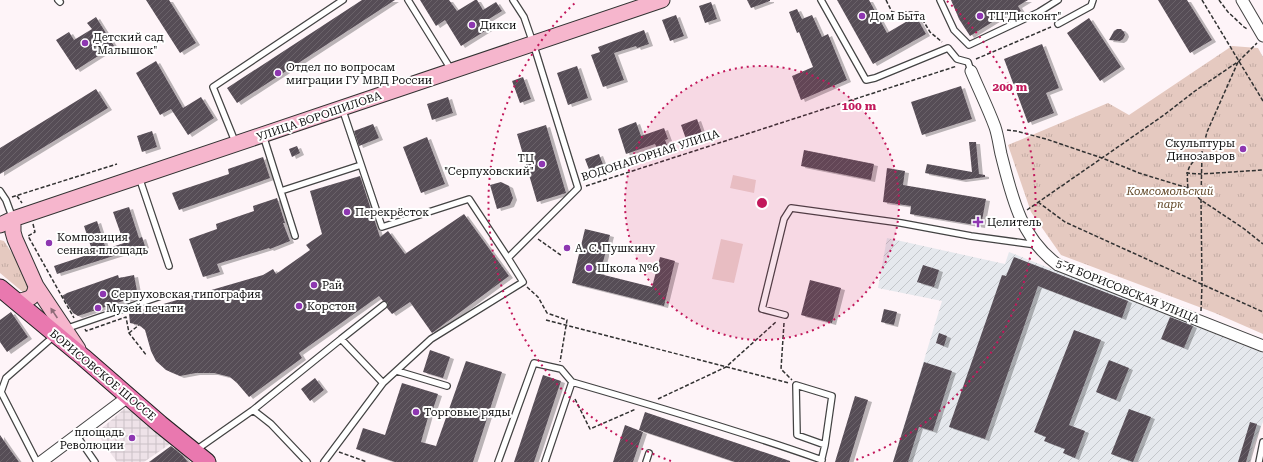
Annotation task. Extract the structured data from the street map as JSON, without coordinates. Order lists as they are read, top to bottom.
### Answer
{
  "streets": {
    "main road": ["УЛИЦА ВОРОШИЛОВА", "БОРИСОВСКОЕ ШОССЕ"],
    "street": ["5-Я БОРИСОВСКАЯ УЛИЦА"],
    "lane": ["ВОДОНАПОРНАЯ УЛИЦА"]
  },
  "crossings": [
    ["ВОДОНАПОРНАЯ УЛИЦА", "5-Я БОРИСОВСКАЯ УЛИЦА"]
  ],
  "parks": ["Комсомольский парк"],
  "places": {
    "other": [
      "Дом Быта",
      "ТЦ\"Дисконт\"",
      "Дикси",
      "Детский сад \"Малышок\"",
      "Отдел по вопросам миграции ГУ МВД России",
      "Скульптуры Динозавров",
      "ТЦ \"Серпуховский\"",
      "Перекрёсток",
      "Композиция сенная площадь",
      "А. С. Пушкину",
      "Школа №6",
      "Рай",
      "Серпуховская типография",
      "Корстон",
      "Музей печати",
      "Торговые ряды",
      "площадь Революции"
    ],
    "health": ["Целитель"]
  },
  "rings": ["200 m", "100 m"]
}
